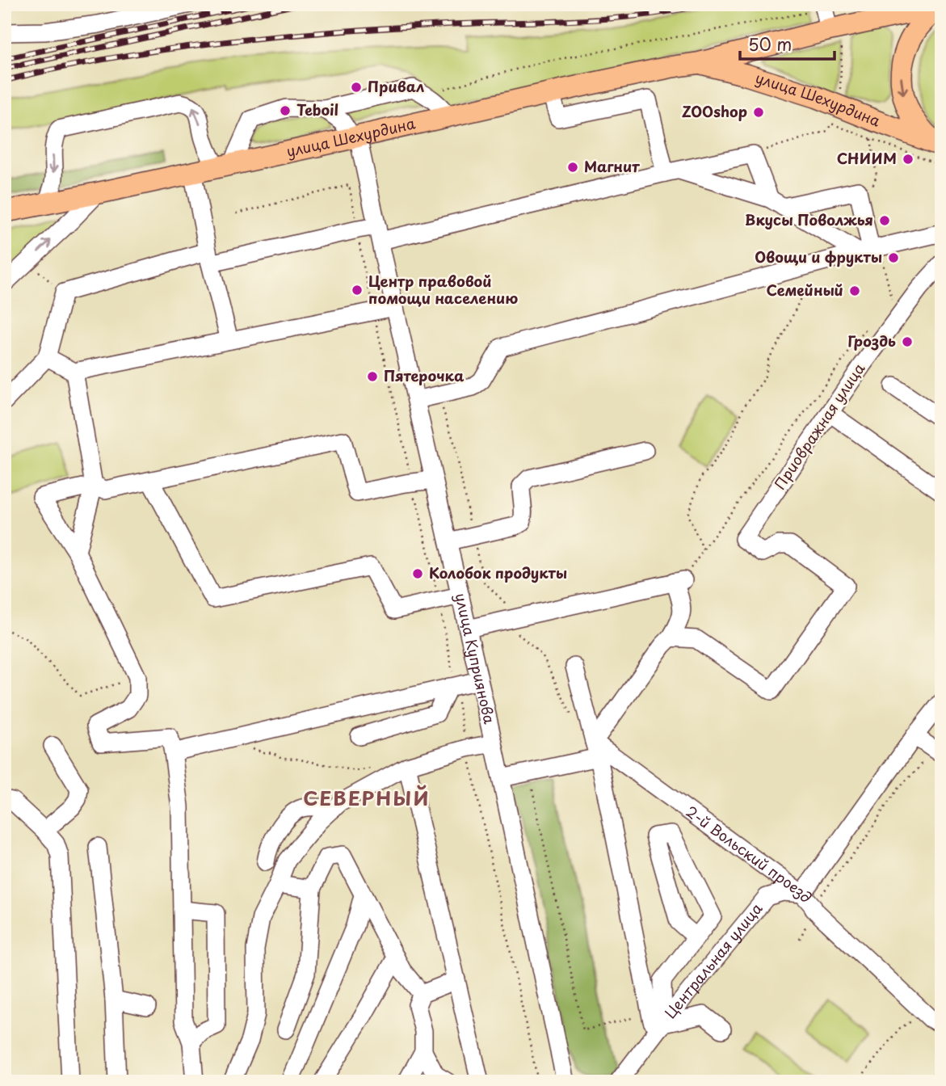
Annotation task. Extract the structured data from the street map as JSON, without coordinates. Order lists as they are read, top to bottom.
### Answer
{
  "streets": {
    "main road": ["улица Шехурдина"],
    "street": [
      "Приовражная улица",
      "улица Куприянова",
      "2-й Вольский проезд",
      "Центральная улица"
    ]
  },
  "crossings": [
    ["улица Шехурдина", "улица Куприянова"],
    ["2-й Вольский проезд", "Центральная улица"]
  ],
  "districts": ["СЕВЕРНЫЙ"],
  "places": [
    "Привал",
    "Teboil",
    "ZOOshop",
    "СНИИМ",
    "Магнит",
    "Вкусы Поволжья",
    "Овощи и фрукты",
    "Центр правовой помощи населению",
    "Семейный",
    "Гроздь",
    "Пятерочка",
    "Колобок продукты"
  ],
  "scale_bar": "50 m"
}
